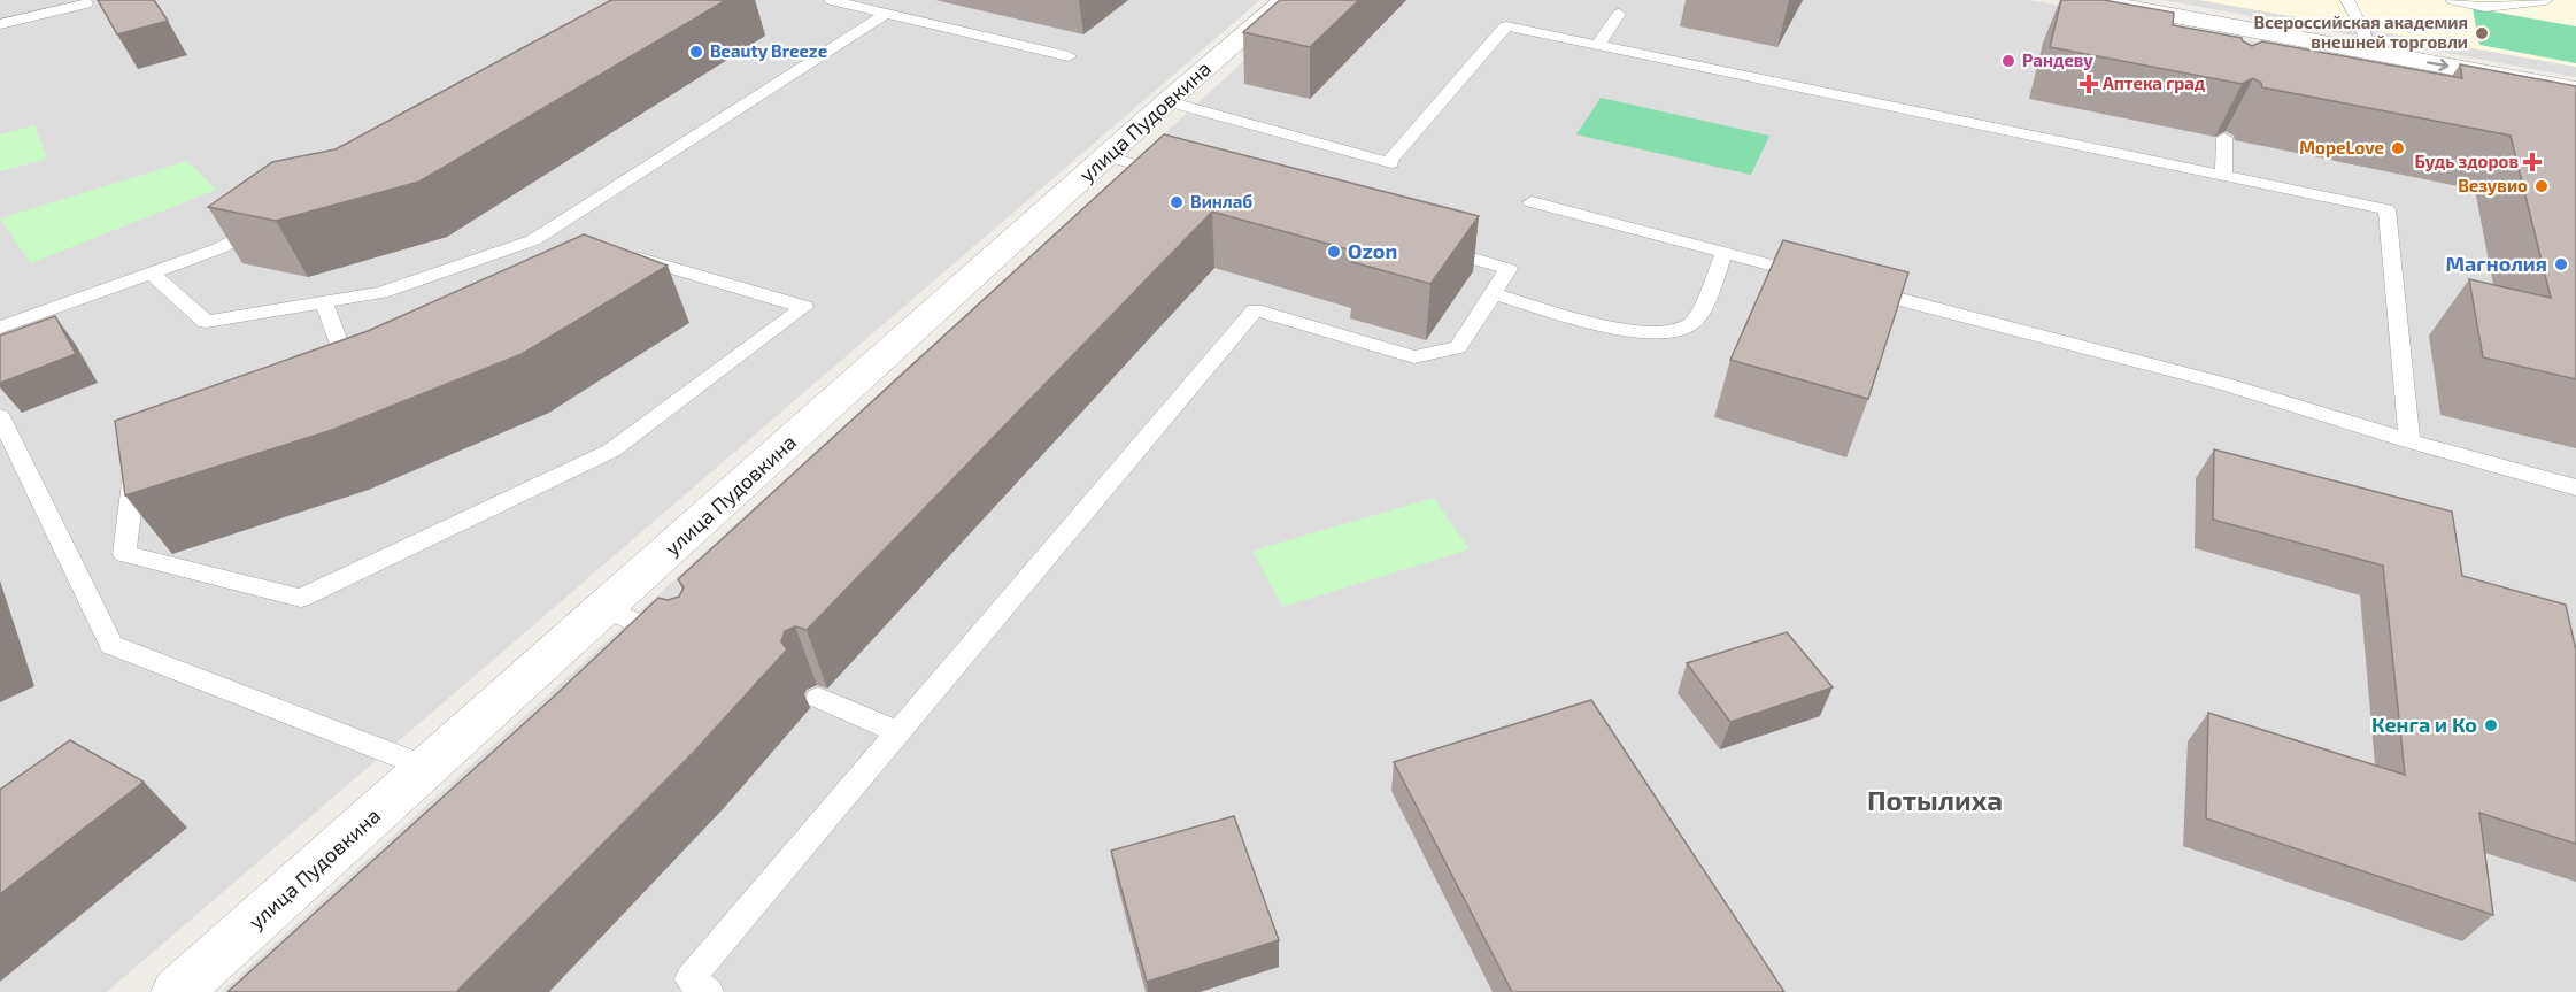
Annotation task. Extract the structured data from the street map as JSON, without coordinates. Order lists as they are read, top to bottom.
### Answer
{
  "streets": {
    "street": ["улица Пудовкина"]
  },
  "districts": ["Потылиха"],
  "places": {
    "other": [
      "Всероссийская академия внешней торговли",
      "Beauty Breeze",
      "Рандеву",
      "МореLove",
      "Везувио",
      "Винлаб",
      "Ozon",
      "Магнолия",
      "Кенга и Ко"
    ],
    "health": ["Аптека град", "Будь здоров"]
  }
}
